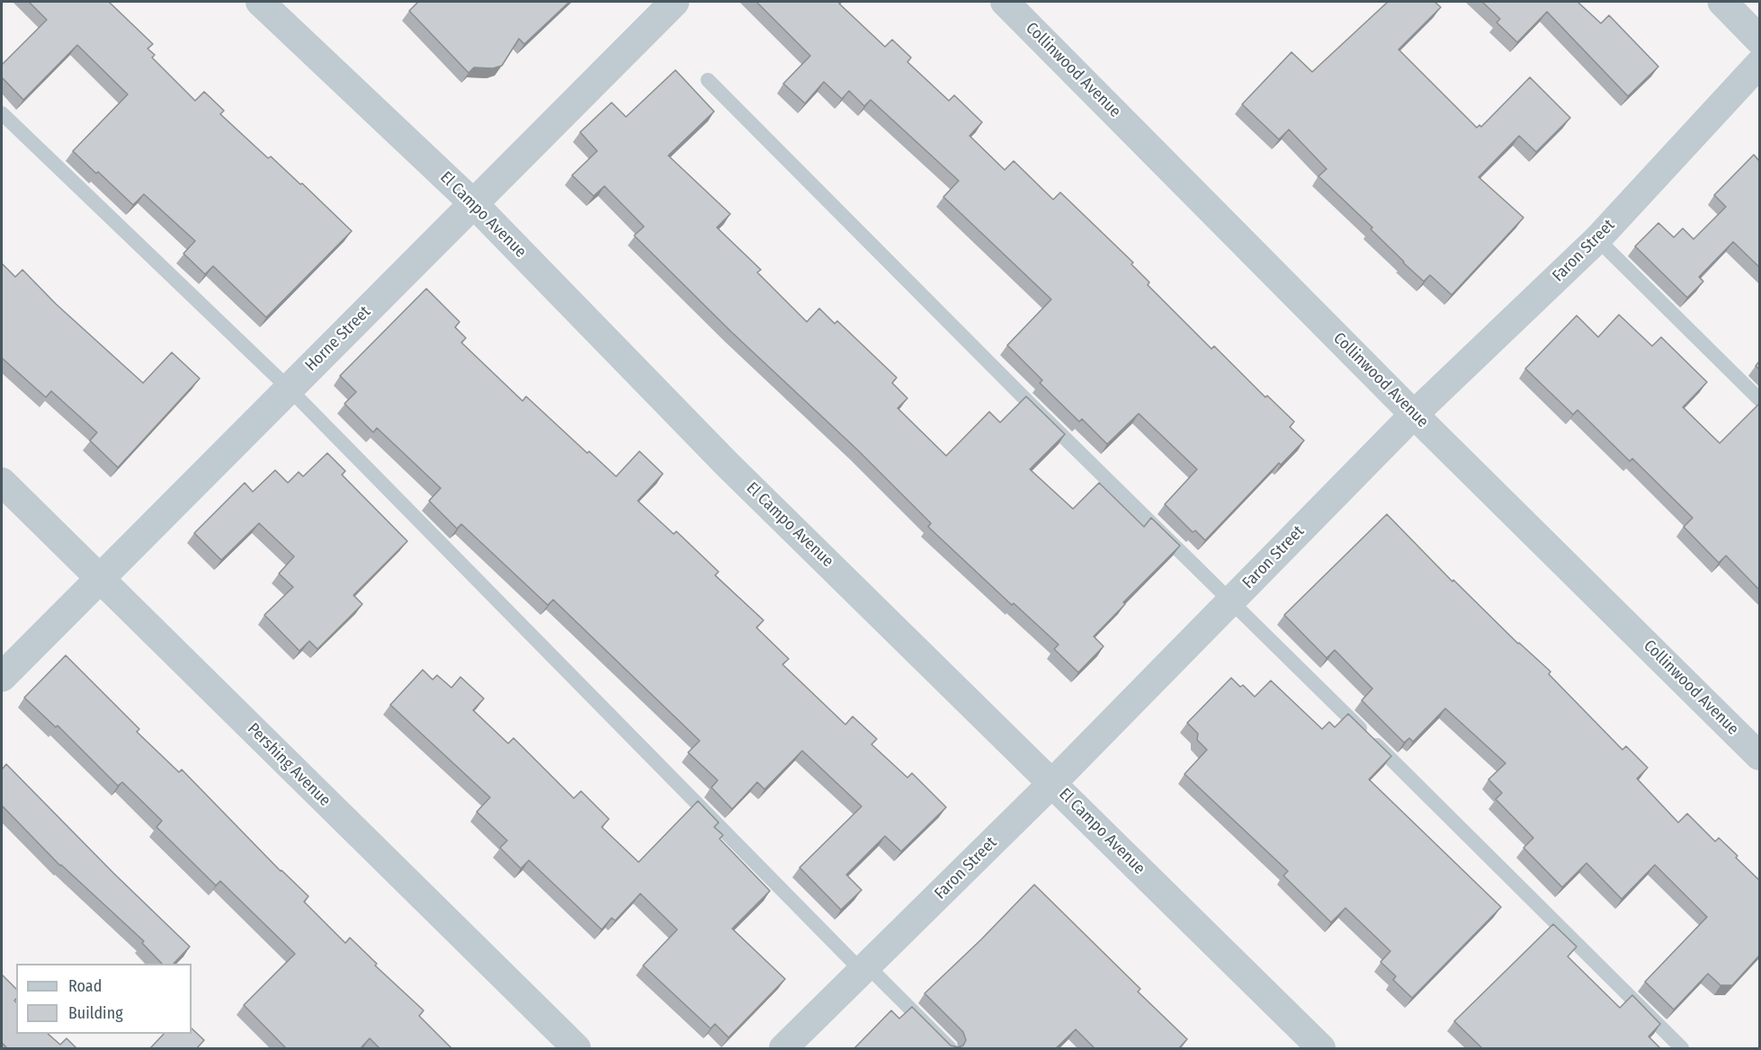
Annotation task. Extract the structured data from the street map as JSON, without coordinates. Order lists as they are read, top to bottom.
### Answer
{
  "streets": {
    "street": [
      "Collinwood Avenue",
      "El Campo Avenue",
      "Faron Street",
      "Horne Street",
      "Pershing Avenue"
    ]
  },
  "crossings": [
    ["Collinwood Avenue", "Faron Street"],
    ["El Campo Avenue", "Faron Street"],
    ["El Campo Avenue", "Horne Street"],
    ["Horne Street", "Pershing Avenue"]
  ],
  "legend": ["Road", "Building"]
}
